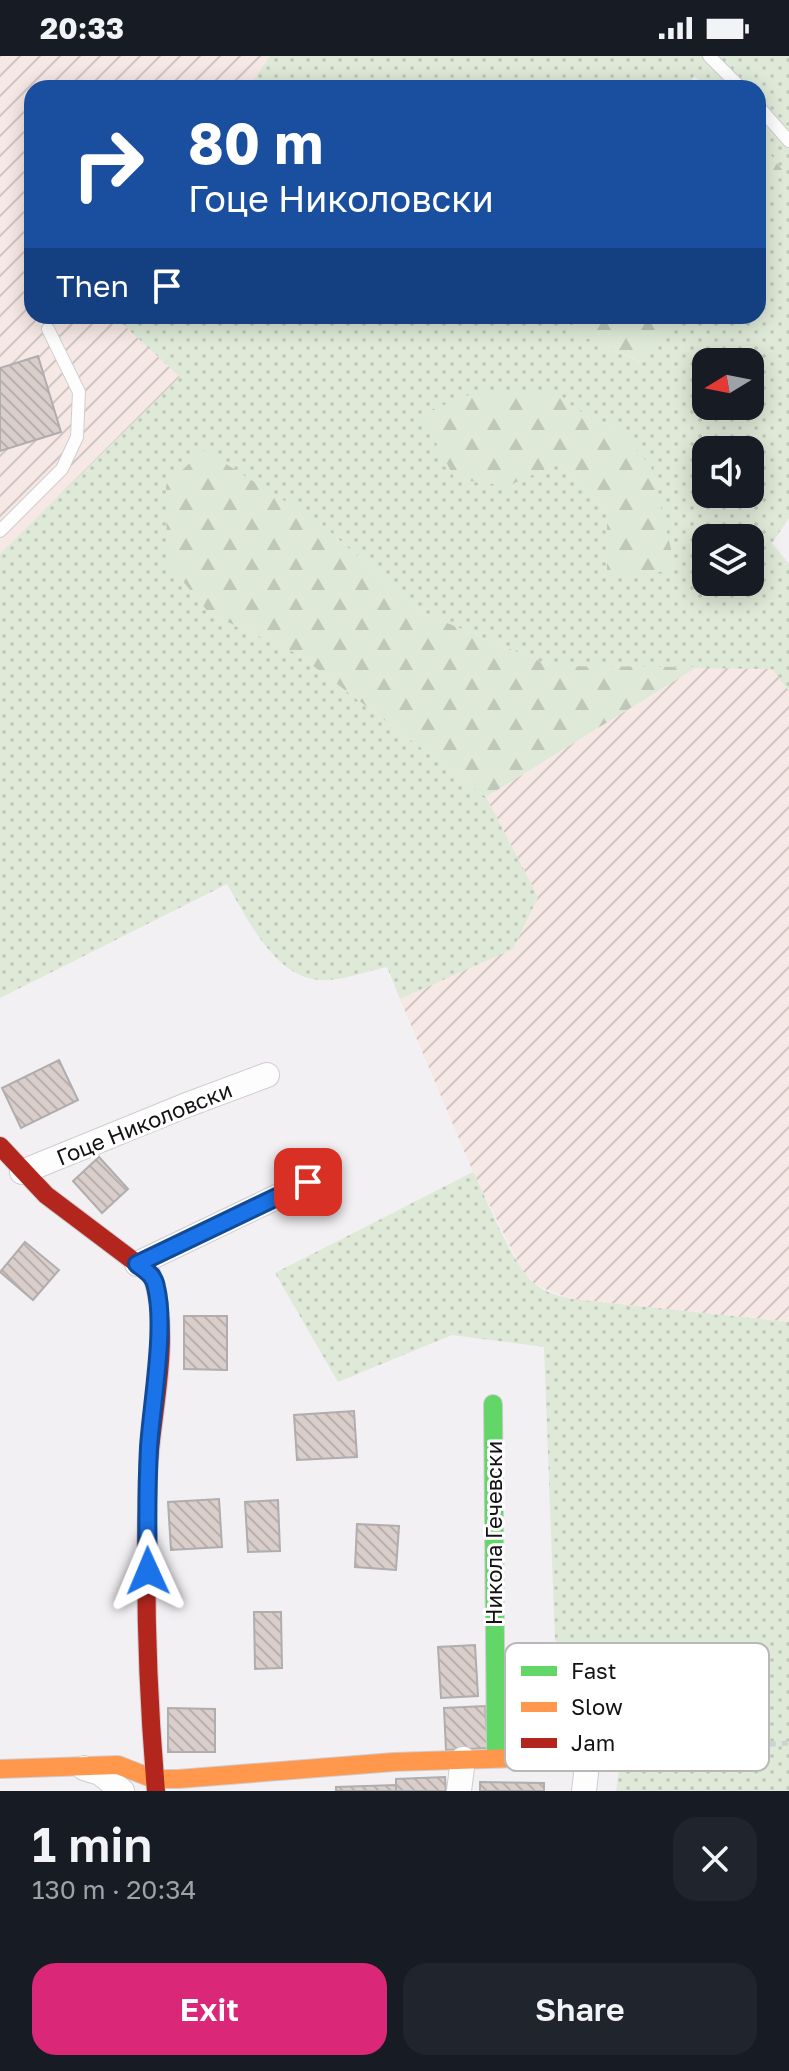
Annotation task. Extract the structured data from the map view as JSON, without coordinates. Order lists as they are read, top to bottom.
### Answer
{
  "streets": {
    "street": ["Гоце Николовски", "Никола Гечевски"]
  },
  "legend": ["Fast", "Slow", "Jam"],
  "north": "left",
  "page": {
    "status": "20:33",
    "turn": ["80 m", "Гоце Николовски"],
    "then": "Then",
    "heading": ["1 min", "130 m · 20:34"],
    "buttons": ["Exit", "Share"]
  }
}
